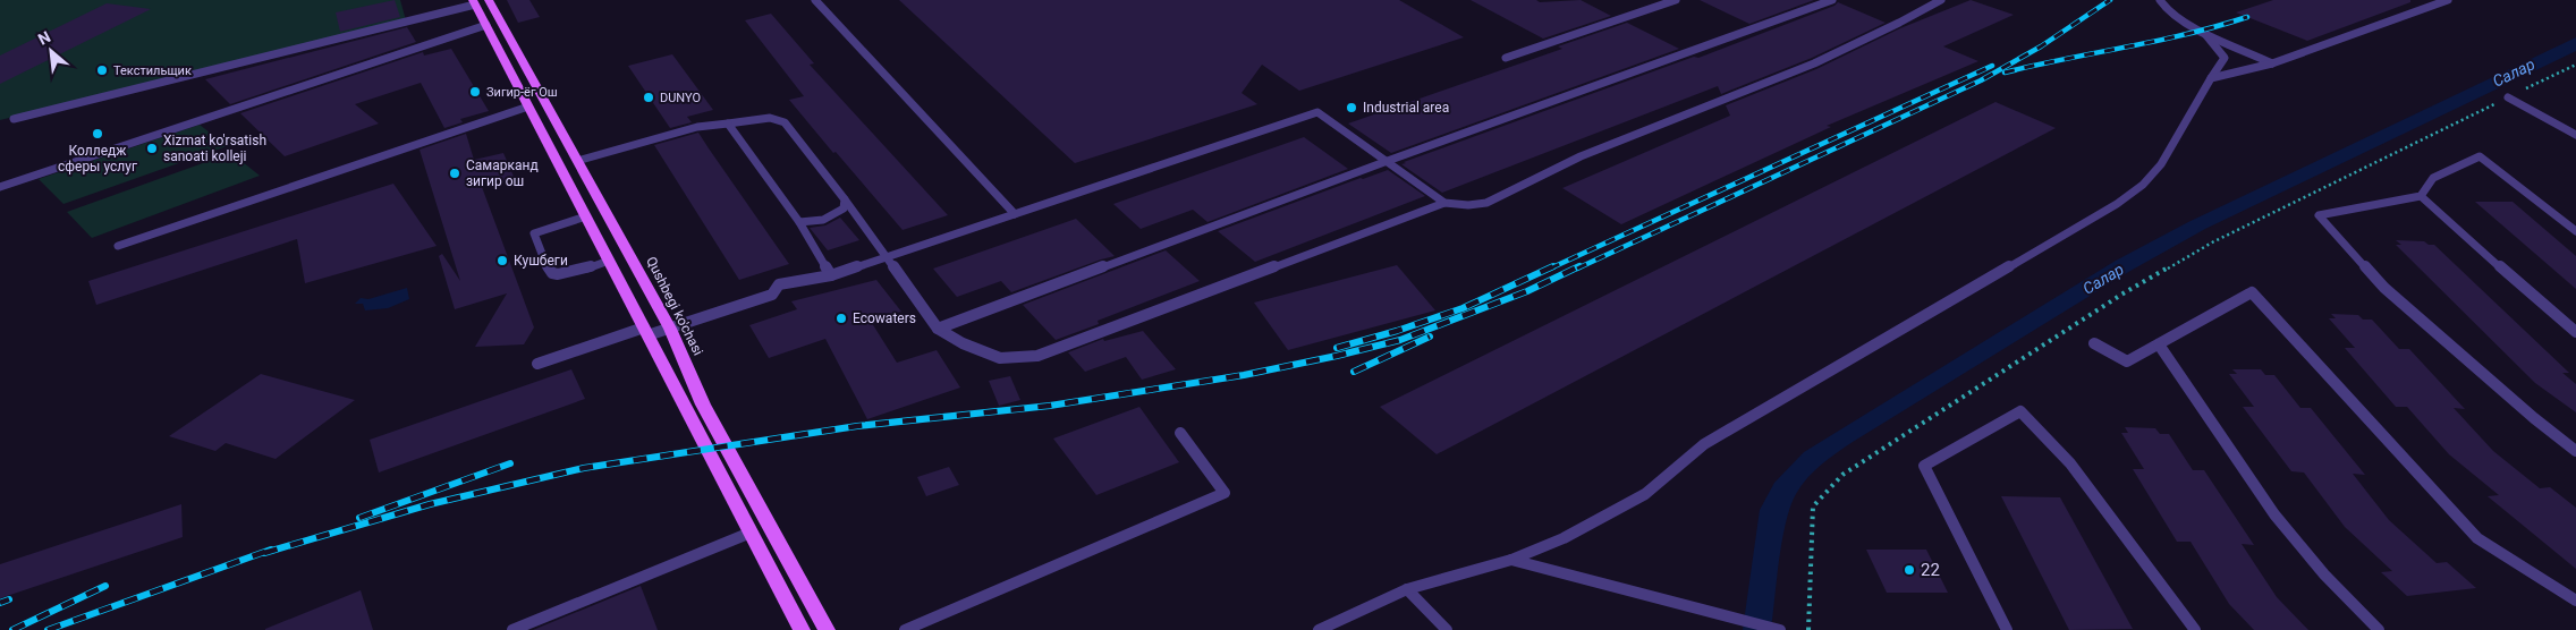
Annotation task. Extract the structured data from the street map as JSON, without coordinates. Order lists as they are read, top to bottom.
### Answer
{
  "streets": {
    "main road": ["Qushbegi ko'chasi"]
  },
  "water": ["Салар"],
  "places": [
    "Текстильщик",
    "Зигир-ёг Ош",
    "DUNYO",
    "Industrial area",
    "Колледж сферы услуг",
    "Xizmat ko'rsatish sanoati kolleji",
    "Самарканд зигир ош",
    "Кушбеги",
    "Ecowaters",
    "22"
  ],
  "north": "top left"
}
